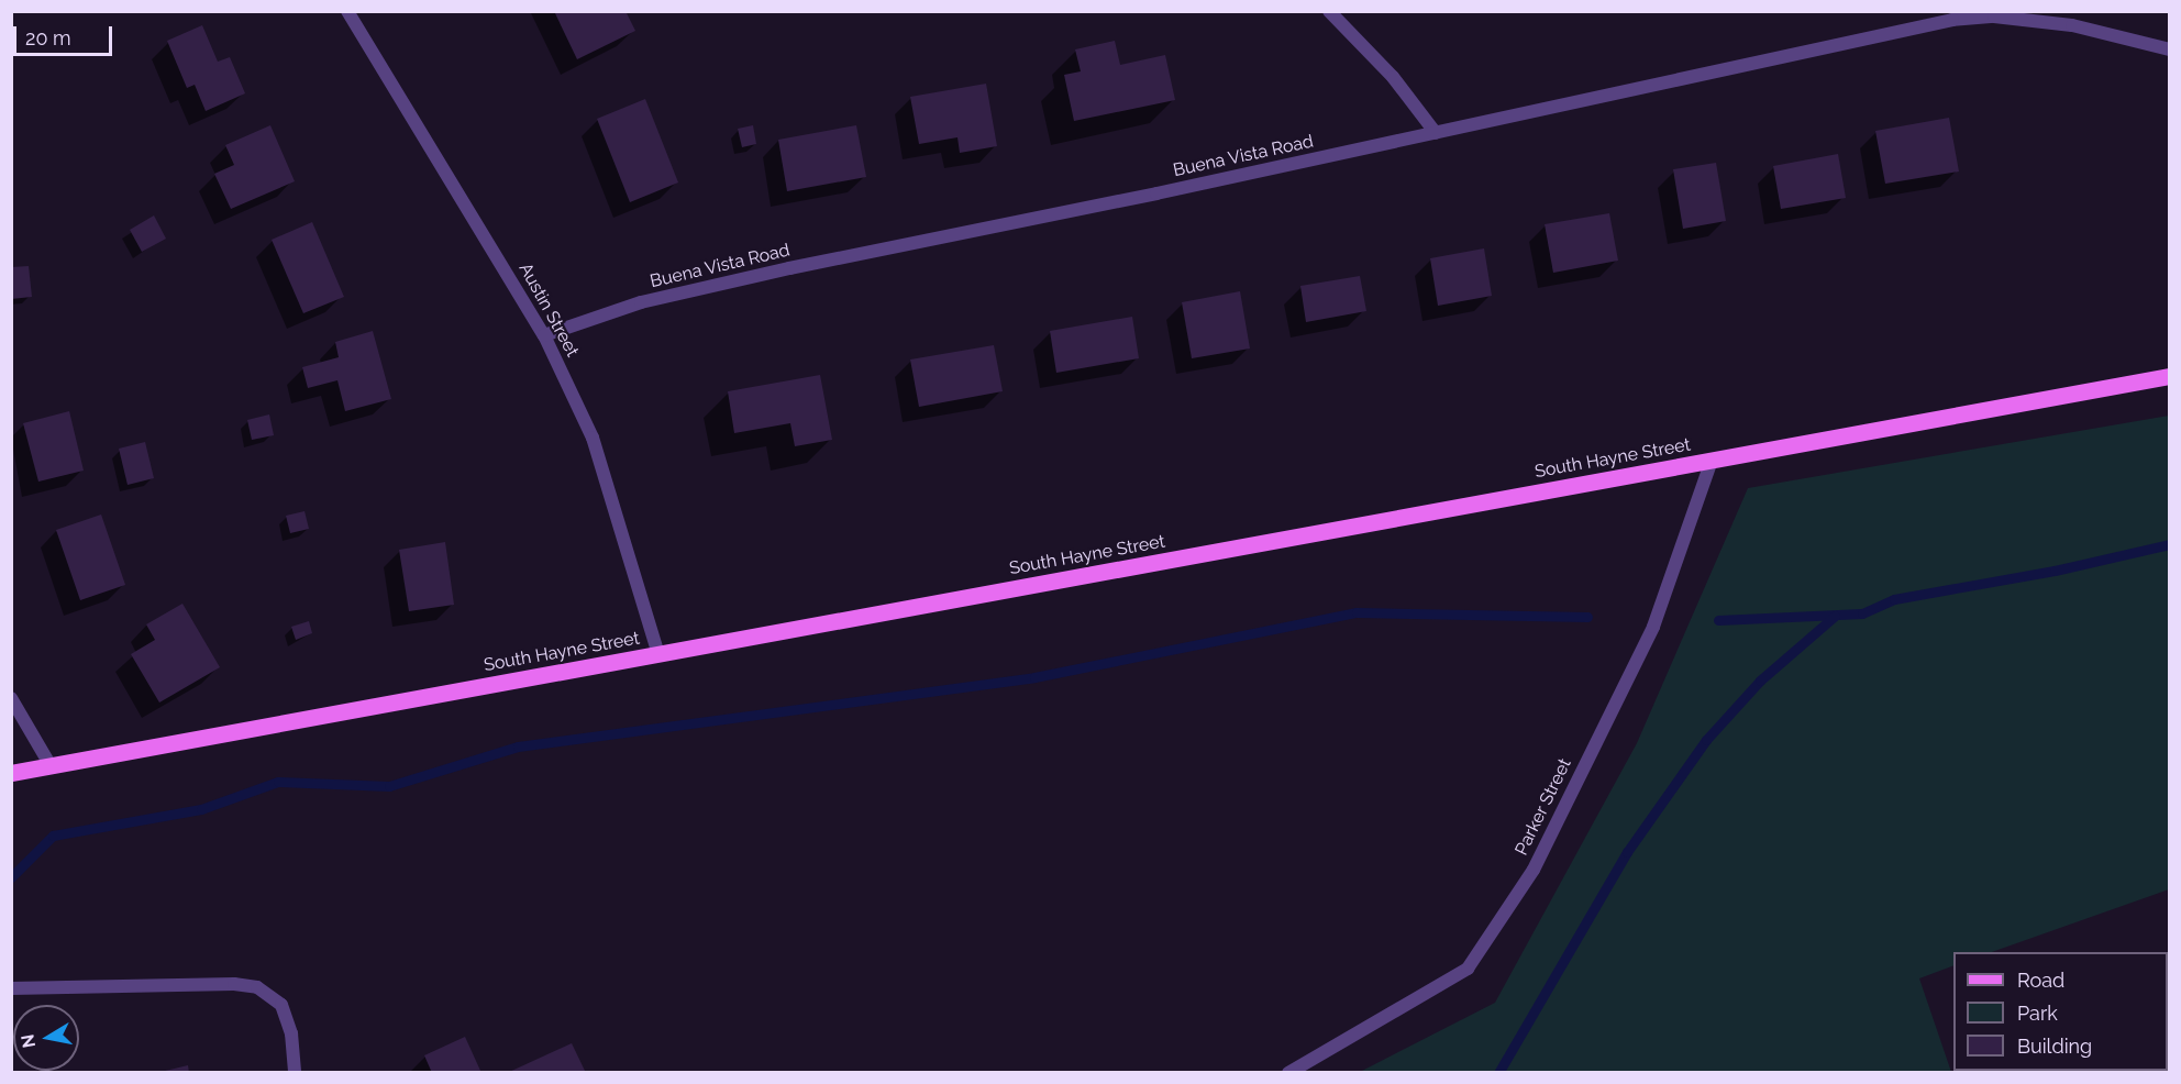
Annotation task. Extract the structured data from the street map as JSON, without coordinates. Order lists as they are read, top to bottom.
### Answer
{
  "streets": {
    "main road": ["South Hayne Street"],
    "street": ["Buena Vista Road", "Austin Street", "Parker Street"]
  },
  "crossings": [
    ["Buena Vista Road", "Austin Street"],
    ["Austin Street", "South Hayne Street"],
    ["South Hayne Street", "Parker Street"]
  ],
  "legend": ["Road", "Park", "Building"],
  "scale_bar": "20 m",
  "north": "left"
}
